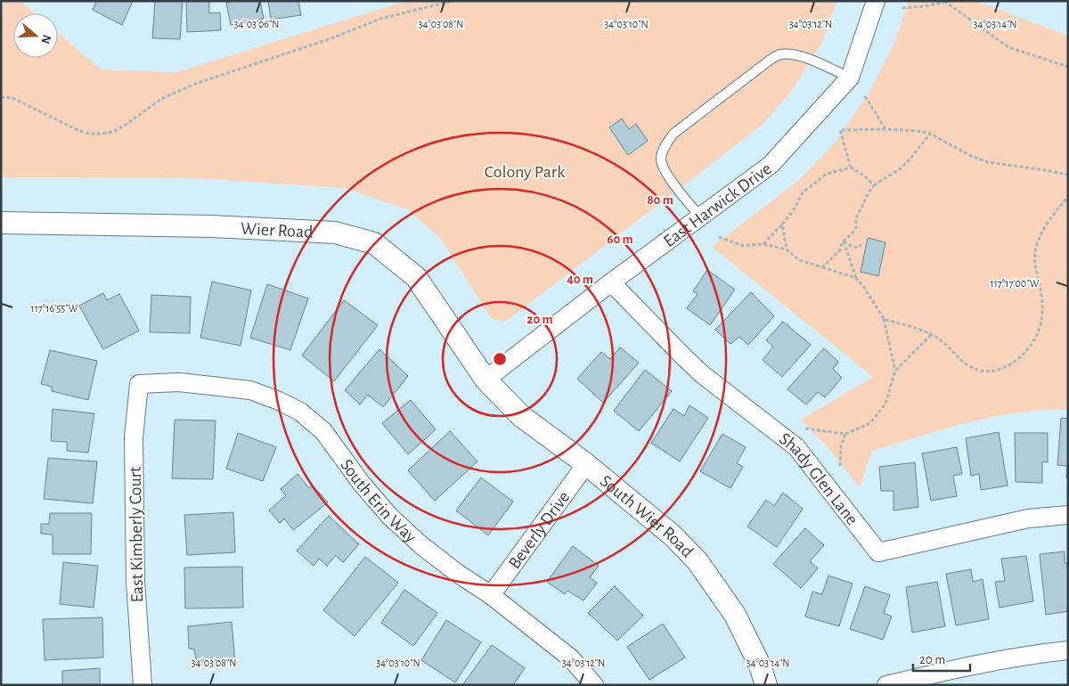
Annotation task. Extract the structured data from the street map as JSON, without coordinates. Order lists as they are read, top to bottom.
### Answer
{
  "streets": {
    "street": [
      "East Harwick Drive",
      "Wier Road",
      "Shady Glen Lane",
      "South Erin Way",
      "South Wier Road",
      "Beverly Drive",
      "East Kimberly Court"
    ]
  },
  "crossings": [
    ["East Harwick Drive", "Wier Road"],
    ["East Harwick Drive", "Shady Glen Lane"],
    ["East Harwick Drive", "South Wier Road"],
    ["Wier Road", "South Wier Road"],
    ["South Erin Way", "Beverly Drive"],
    ["South Erin Way", "East Kimberly Court"],
    ["South Wier Road", "Beverly Drive"]
  ],
  "parks": ["Colony Park"],
  "scale_bar": "20 m",
  "north": "right",
  "coordinates": [
    "34°03'08\"N",
    "34°03'10\"N",
    "34°03'06\"N",
    "34°03'12\"N",
    "34°03'14\"N",
    "117°17'00\"W",
    "117°16'55\"W"
  ],
  "rings": [
    "80 m",
    "60 m",
    "40 m",
    "20 m"
  ]
}
